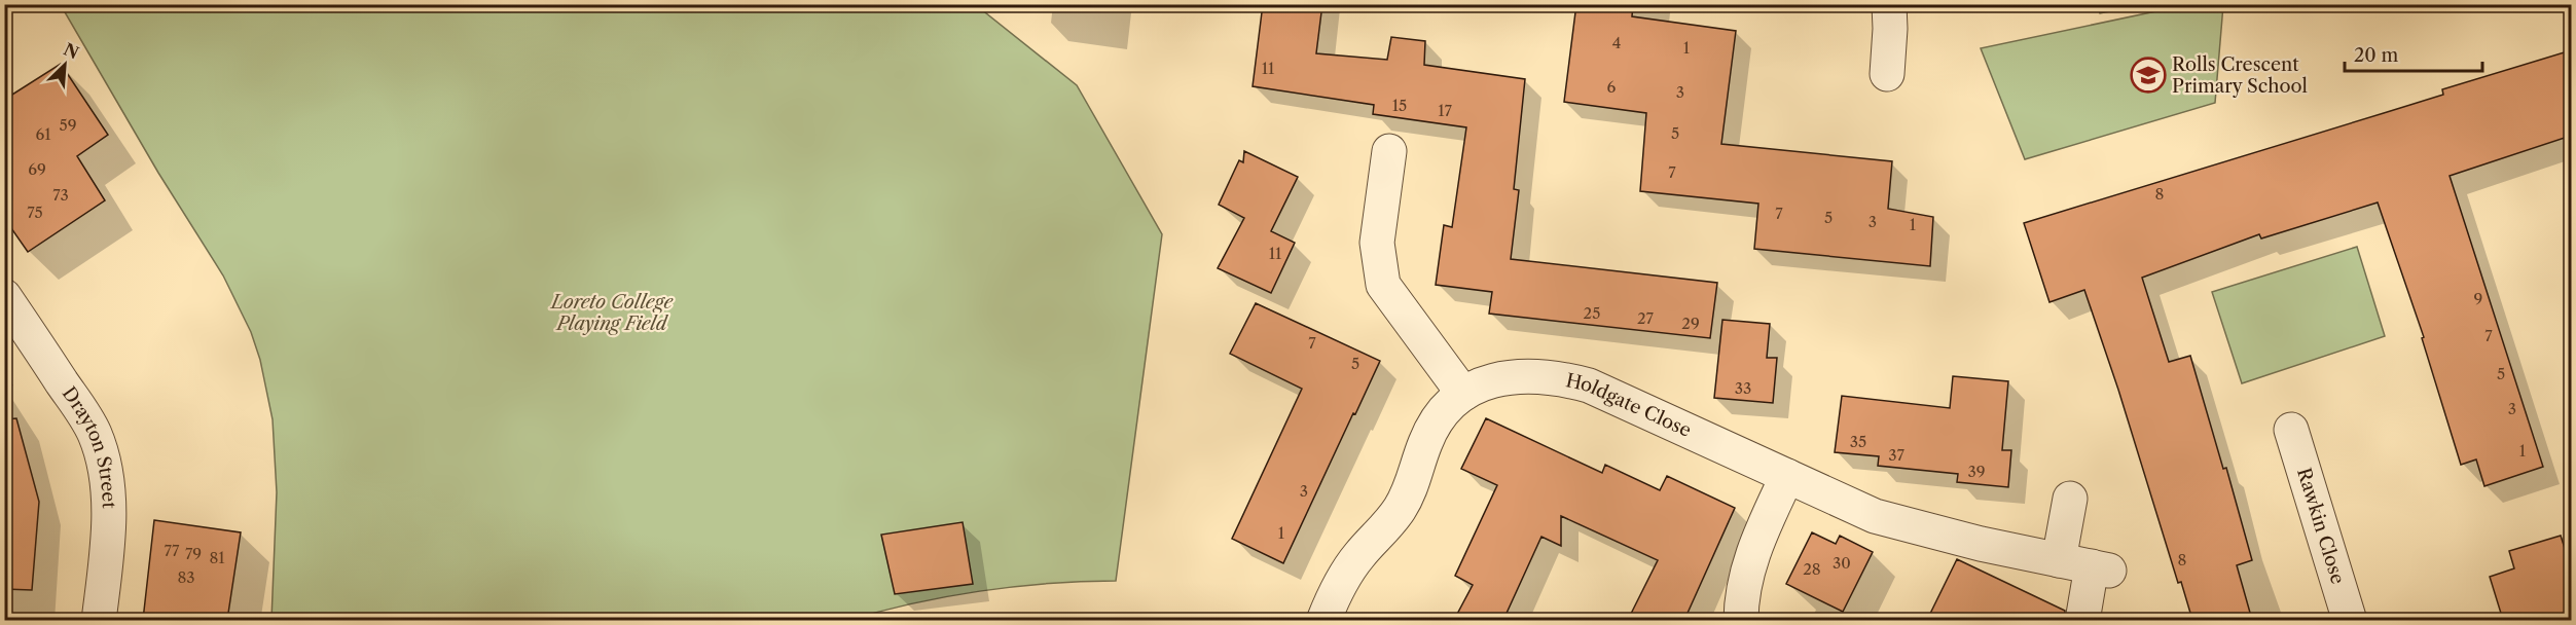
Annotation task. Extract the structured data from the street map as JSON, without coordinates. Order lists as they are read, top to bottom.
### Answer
{
  "streets": {
    "street": ["Holdgate Close", "Drayton Street", "Rawkin Close"]
  },
  "parks": ["Loreto College Playing Field"],
  "places": {
    "school or university": ["Rolls Crescent Primary School"]
  },
  "house_numbers": [
    "4",
    "1",
    "11",
    "6",
    "3",
    "15",
    "17",
    "59",
    "5",
    "61",
    "69",
    "7",
    "8",
    "73",
    "75",
    "7",
    "5",
    "3",
    "1",
    "11",
    "9",
    "25",
    "27",
    "29",
    "7",
    "7",
    "5",
    "5",
    "33",
    "3",
    "35",
    "1",
    "37",
    "39",
    "3",
    "1",
    "77",
    "79",
    "81",
    "8",
    "30",
    "28",
    "83"
  ],
  "scale_bar": "20 m",
  "north": "top right"
}
